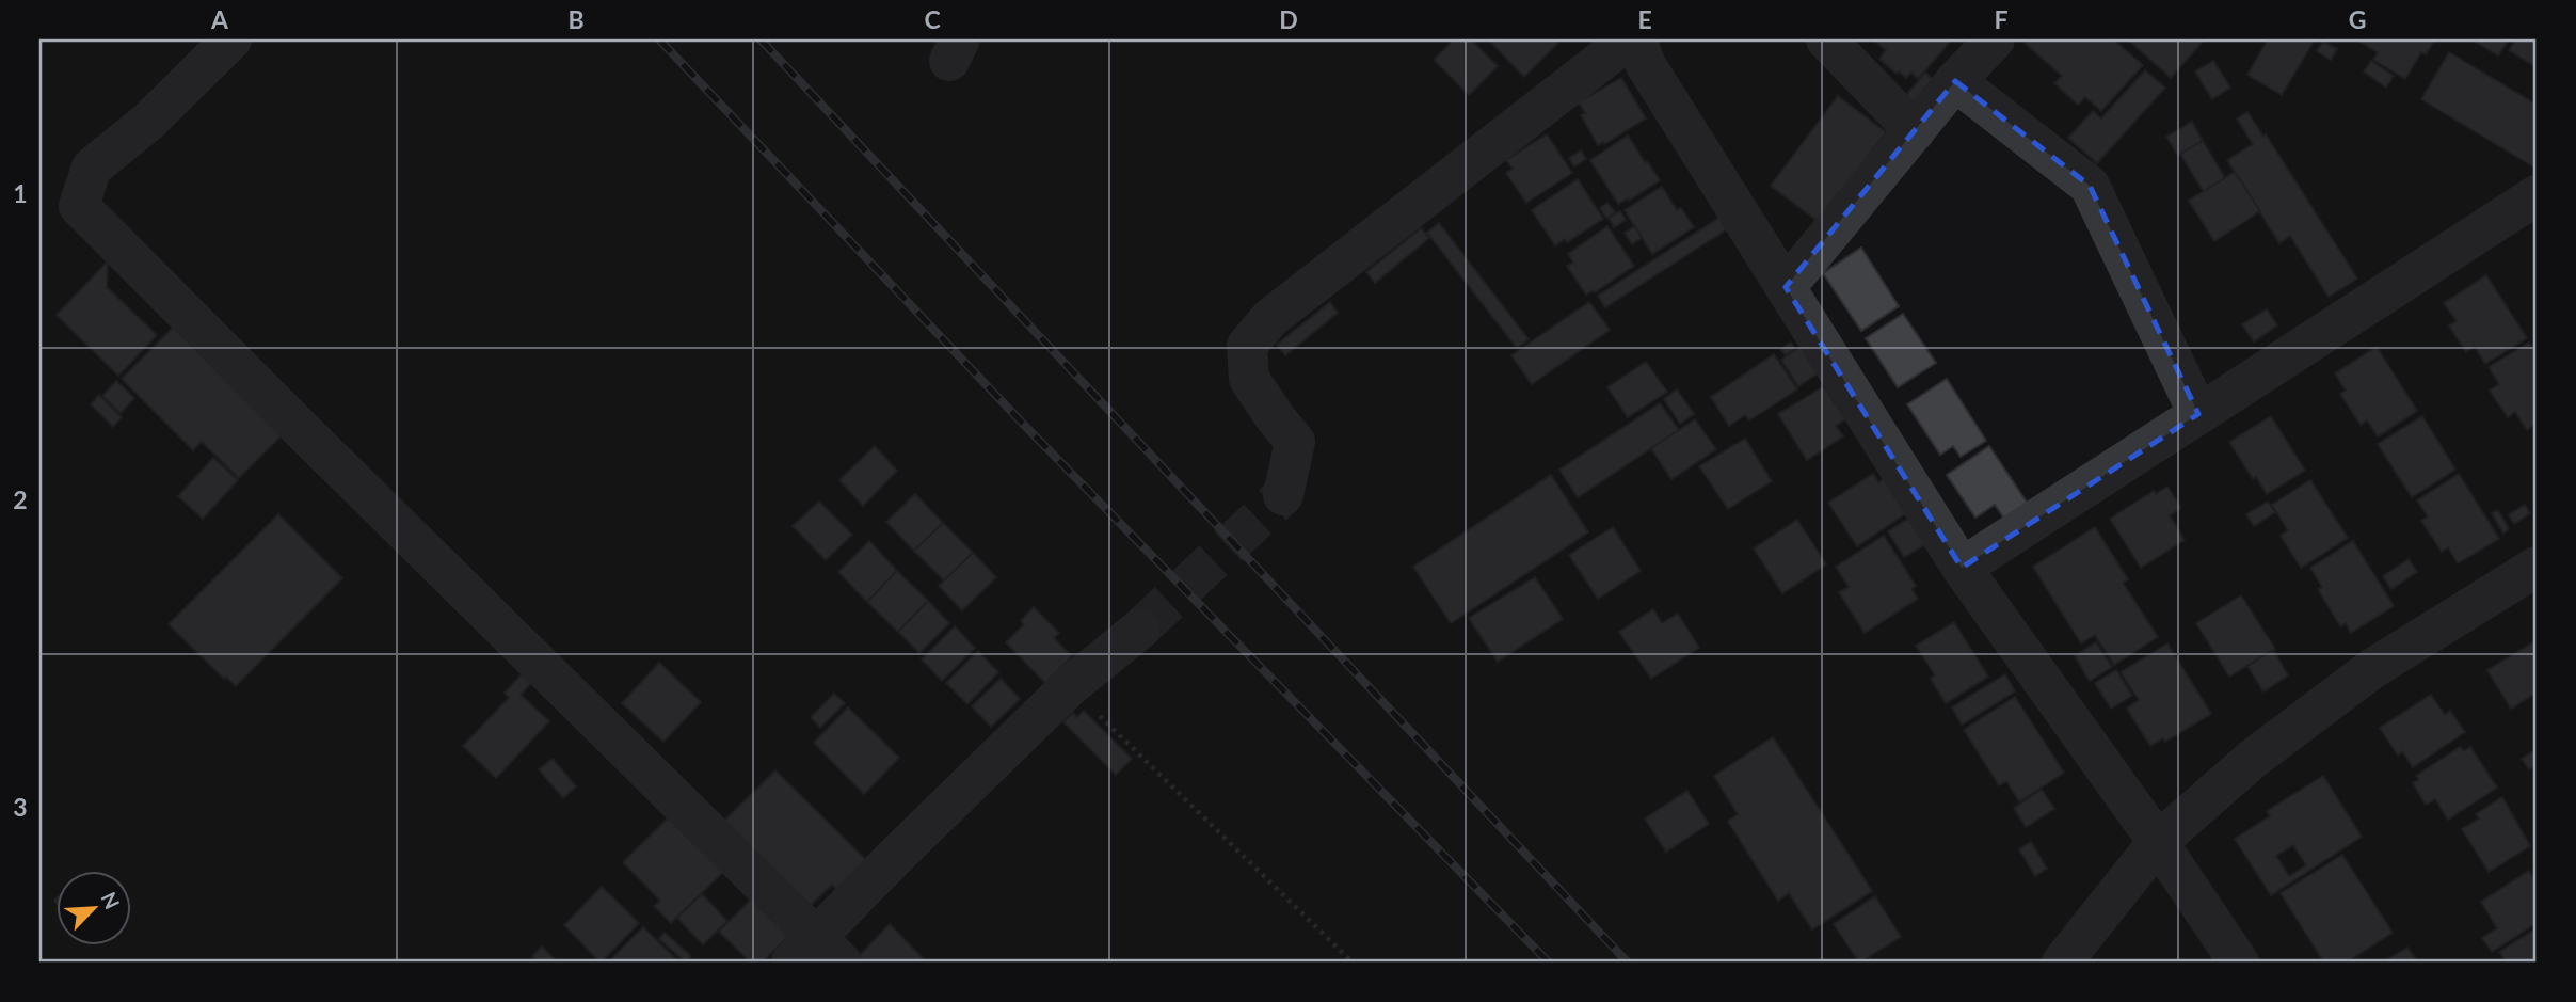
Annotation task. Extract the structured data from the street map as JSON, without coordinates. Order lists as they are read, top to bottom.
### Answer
{
  "north": "top right",
  "grid": {
    "columns": [
      "A",
      "B",
      "C",
      "D",
      "E",
      "F",
      "G"
    ],
    "rows": ["1", "2", "3"]
  }
}
